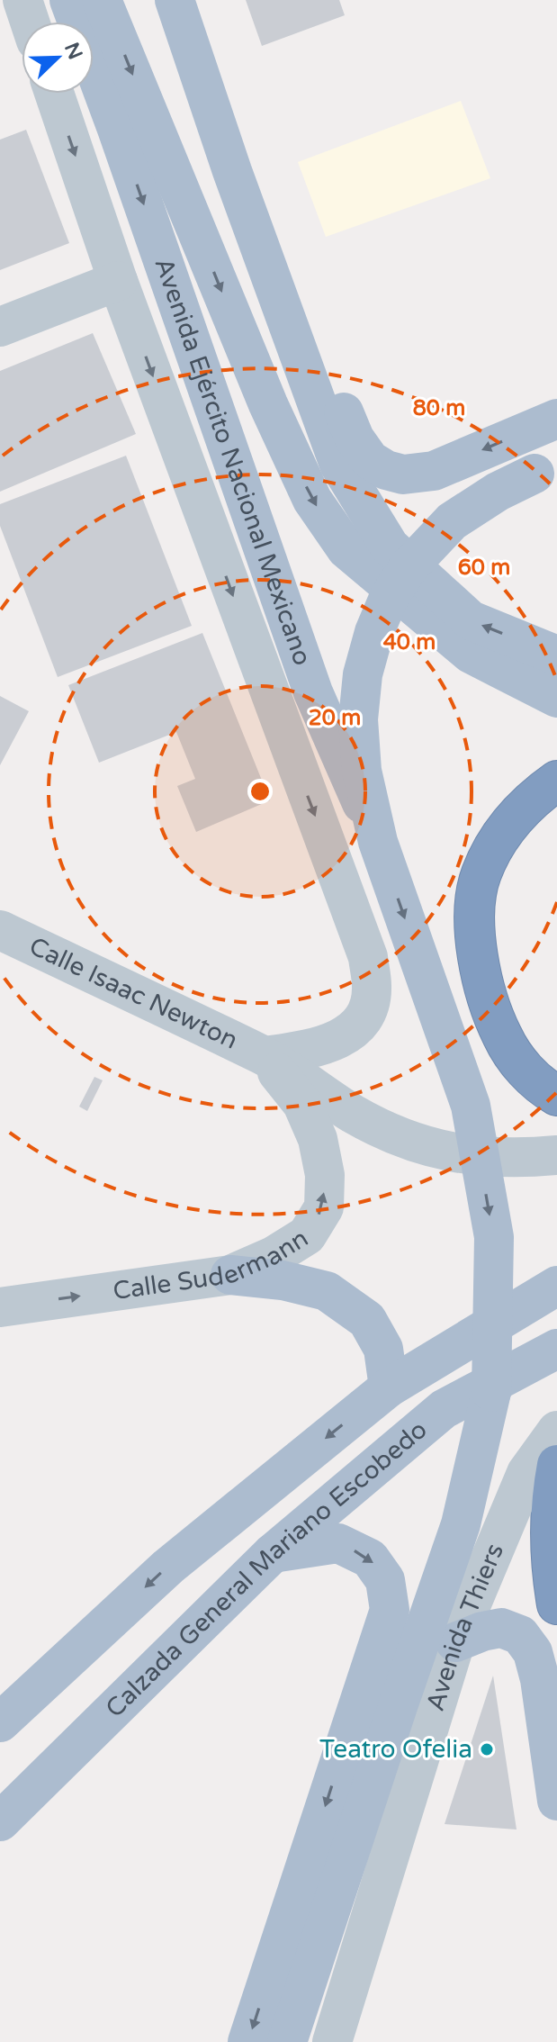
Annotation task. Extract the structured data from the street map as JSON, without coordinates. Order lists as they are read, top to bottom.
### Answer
{
  "streets": {
    "main road": ["Avenida Ejército Nacional Mexicano", "Calzada General Mariano Escobedo"],
    "street": ["Calle Isaac Newton", "Calle Sudermann", "Avenida Thiers"]
  },
  "crossings": [
    ["Avenida Ejército Nacional Mexicano", "Calle Isaac Newton"],
    ["Avenida Ejército Nacional Mexicano", "Calle Sudermann"],
    ["Calle Isaac Newton", "Calle Sudermann"]
  ],
  "one_way": ["Avenida Ejército Nacional Mexicano"],
  "places": ["Teatro Ofelia"],
  "north": "top right",
  "rings": [
    "80 m",
    "60 m",
    "40 m",
    "20 m"
  ]
}
